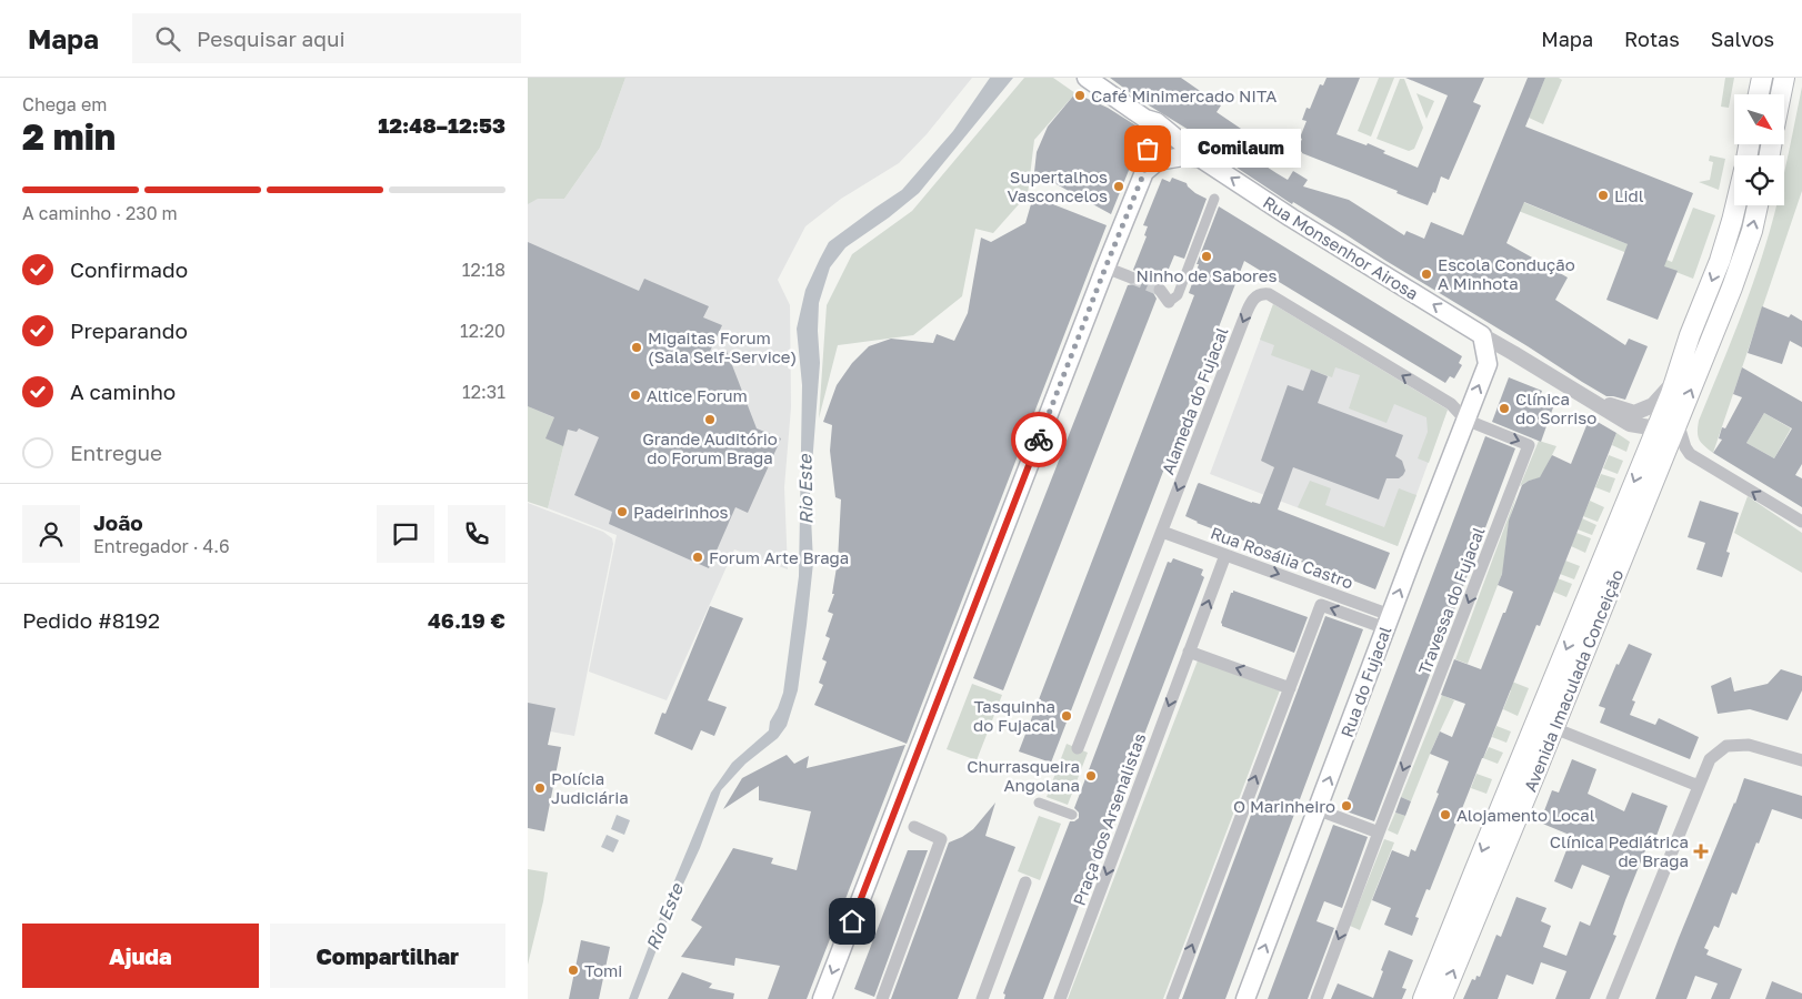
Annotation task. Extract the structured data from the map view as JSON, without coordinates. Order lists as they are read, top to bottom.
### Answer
{
  "streets": {
    "main road": ["Rua Monsenhor Airosa", "Avenida Imaculada Conceição", "Rua do Fujacal"],
    "street": [
      "Alameda do Fujacal",
      "Rua Rosália Castro",
      "Travessa do Fujacal",
      "Praça dos Arsenalistas"
    ]
  },
  "crossings": [
    ["Alameda do Fujacal", "Rua Rosália Castro"],
    ["Alameda do Fujacal", "Travessa do Fujacal"],
    ["Alameda do Fujacal", "Rua do Fujacal"],
    ["Rua Rosália Castro", "Rua do Fujacal"],
    ["Rua Rosália Castro", "Praça dos Arsenalistas"],
    ["Travessa do Fujacal", "Rua do Fujacal"]
  ],
  "one_way": ["Rua Monsenhor Airosa", "Travessa do Fujacal", "Rua do Fujacal"],
  "water": ["Rio Este"],
  "places": {
    "other": [
      "Café Minimercado NITA",
      "Comilaum",
      "Supertalhos Vasconcelos",
      "Lidl",
      "Ninho de Sabores",
      "Escola Condução A Minhota",
      "Migaitas Forum (Sala Self-Service)",
      "Altice Forum",
      "Clínica do Sorriso",
      "Grande Auditório do Forum Braga",
      "Padeirinhos",
      "Forum Arte Braga",
      "Tasquinha do Fujacal",
      "Churrasqueira Angolana",
      "Polícia Judiciária",
      "O Marinheiro",
      "Alojamento Local",
      "Tomi"
    ],
    "health": ["Clínica Pediátrica de Braga"]
  },
  "north": "bottom right",
  "page": {
    "header": "Mapa",
    "search": "Pesquisar aqui",
    "nav": ["Mapa", "Rotas", "Salvos"],
    "heading": ["2 min", "Chega em", "12:48–12:53"],
    "panel": [
      "João",
      "Entregador · 4.6",
      "Pedido #8192",
      "46.19 €"
    ],
    "bubble": "Comilaum",
    "bar": "A caminho · 230 m",
    "list": [
      ["Confirmado", "12:18"],
      ["Preparando", "12:20"],
      ["A caminho", "12:31"],
      "Entregue"
    ],
    "buttons": ["Ajuda", "Compartilhar"]
  }
}
